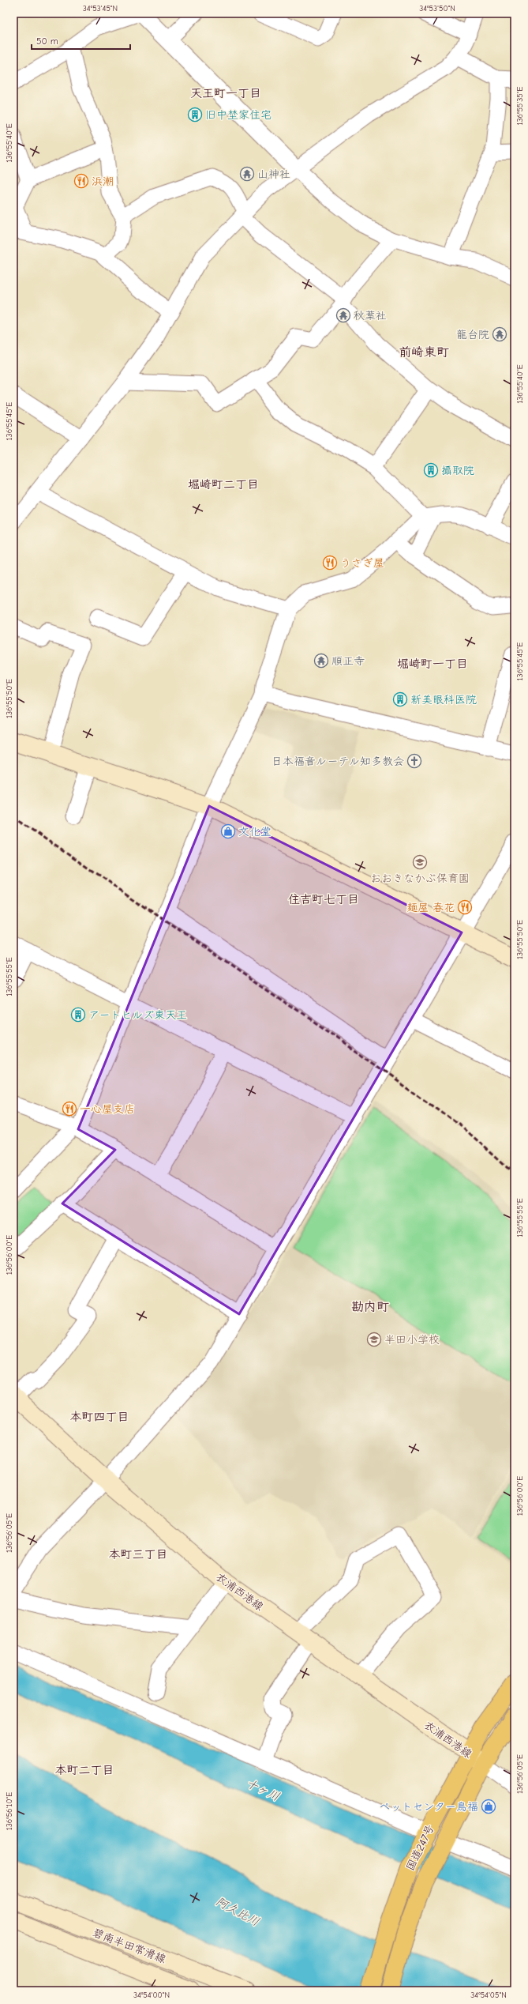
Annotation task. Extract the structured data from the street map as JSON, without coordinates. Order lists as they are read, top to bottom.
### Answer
{
  "streets": {
    "highway": ["国道247号"],
    "main road": ["衣浦西港線", "碧南半田常滑線"]
  },
  "crossings": [
    ["衣浦西港線", "国道247号"]
  ],
  "districts": [
    "天王町一丁目",
    "前崎東町",
    "堀崎町二丁目",
    "堀崎町一丁目",
    "住吉町七丁目",
    "勘内町",
    "本町四丁目",
    "本町三丁目",
    "本町二丁目"
  ],
  "water": ["十ヶ川", "阿久比川"],
  "places": {
    "building": [
      "旧中埜家住宅",
      "攝取院",
      "新美眼科医院",
      "アートヒルズ東天王"
    ],
    "temple": [
      "山神社",
      "秋葉社",
      "龍台院",
      "順正寺"
    ],
    "restaurant": [
      "浜潮",
      "うさぎ屋",
      "麺屋 春花",
      "一心屋支店"
    ],
    "church": ["日本福音ルーテル知多教会"],
    "shop": ["文化堂", "ペットセンター鳥福"],
    "school or university": ["おおきなかぶ保育園", "半田小学校"]
  },
  "scale_bar": "50 m",
  "coordinates": [
    "34°53'45\"N",
    "34°53'50\"N",
    "136°55'35\"E",
    "136°55'40\"E",
    "136°55'45\"E",
    "136°55'50\"E",
    "136°55'55\"E",
    "136°56'00\"E",
    "136°56'05\"E",
    "136°56'10\"E",
    "34°54'00\"N",
    "34°54'05\"N"
  ]
}
